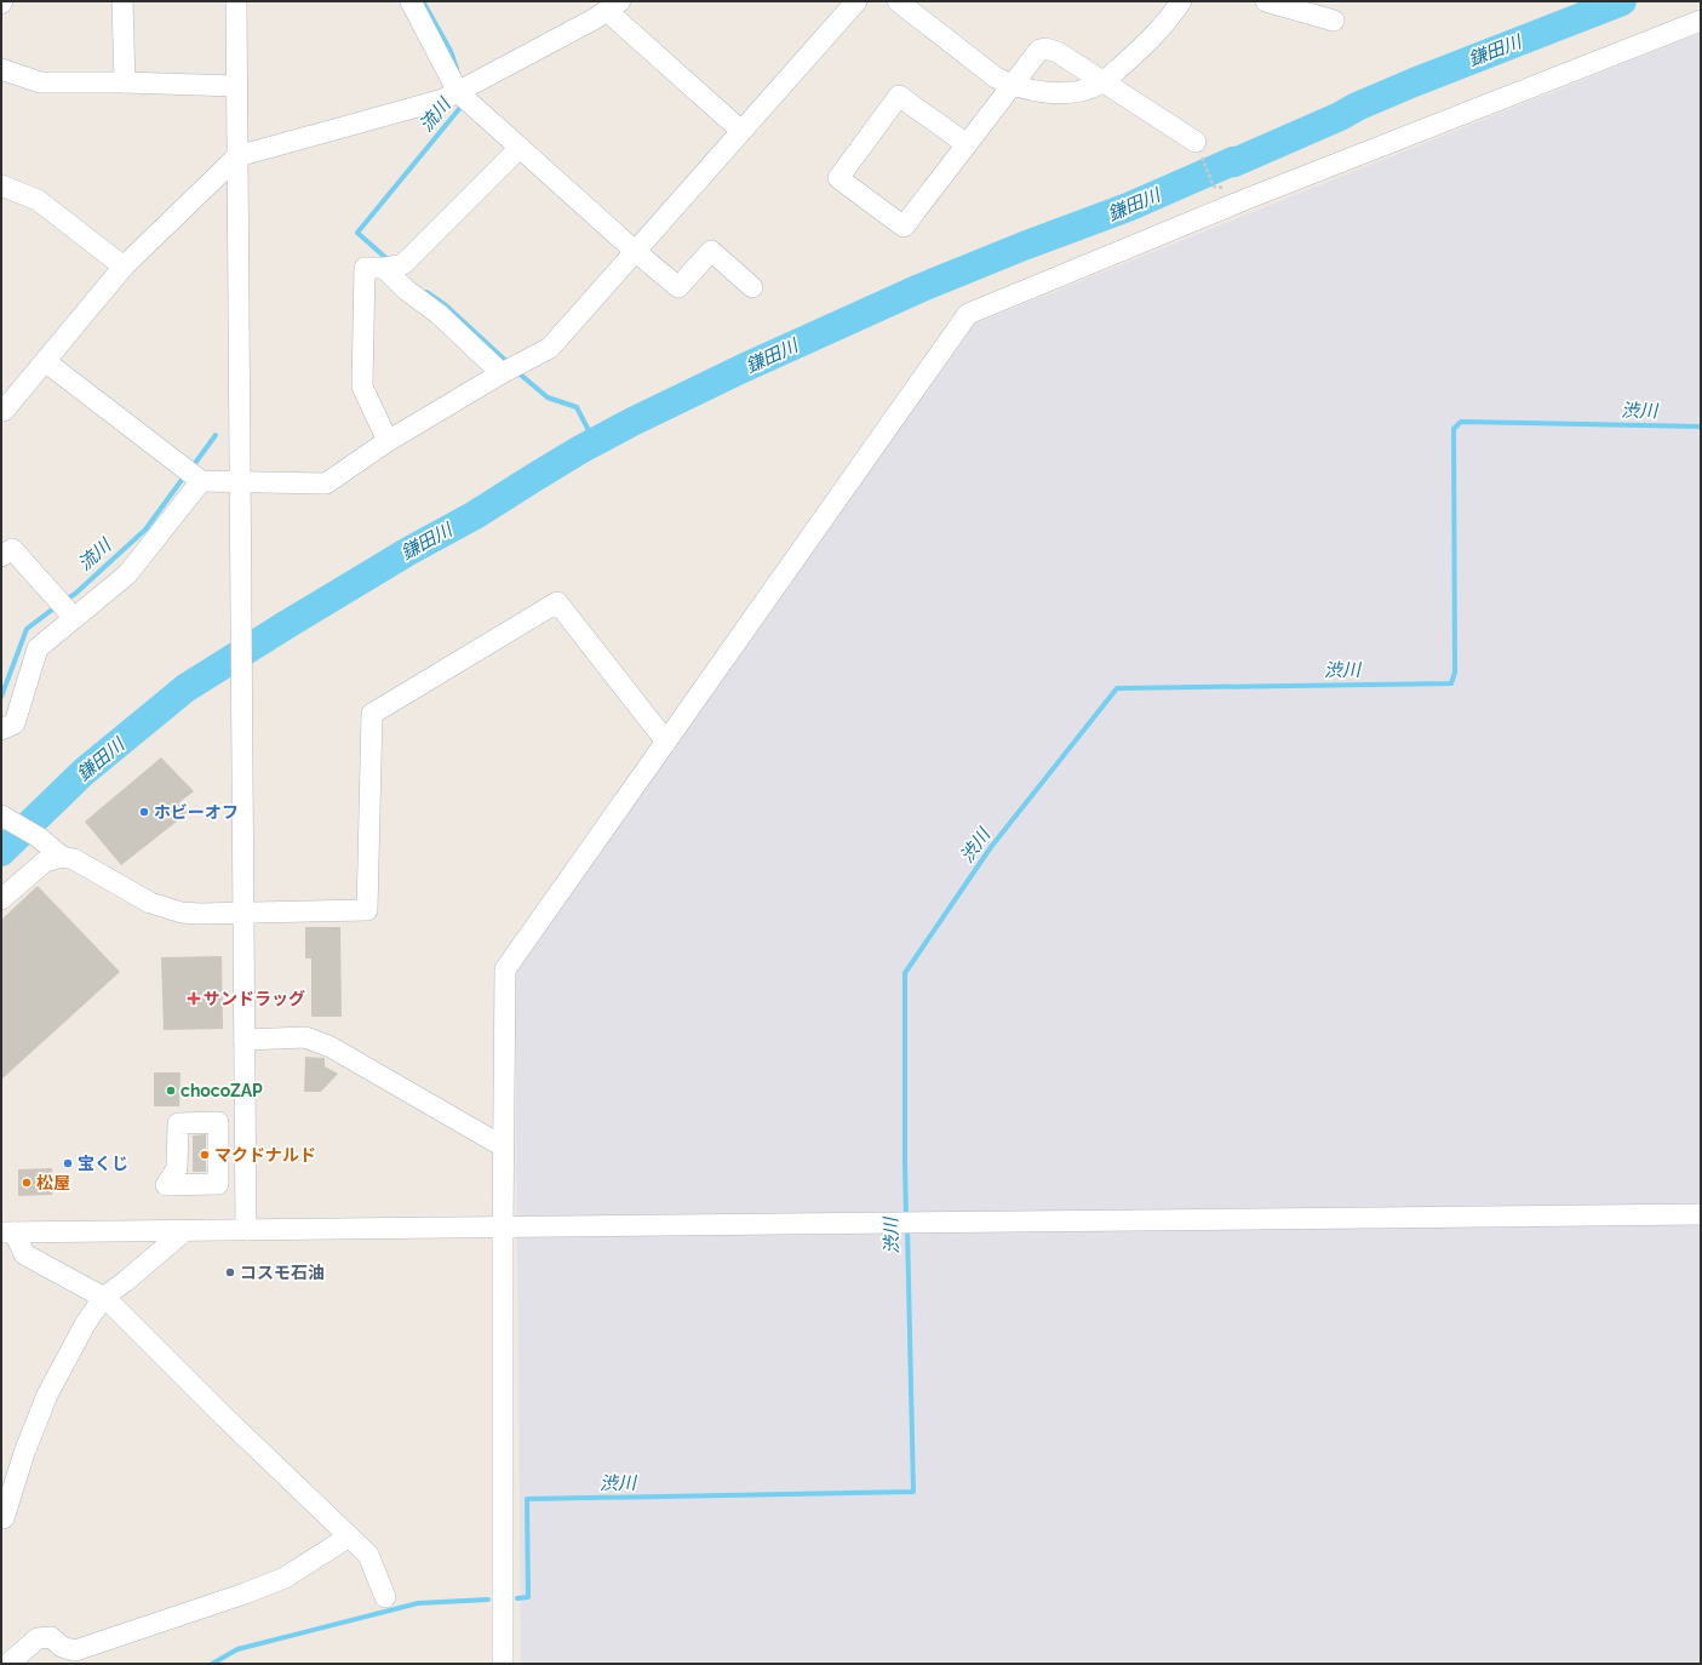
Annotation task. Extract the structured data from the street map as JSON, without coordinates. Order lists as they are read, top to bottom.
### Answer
{
  "water": ["鎌田川", "流川", "渋川"],
  "places": {
    "other": [
      "ホビーオフ",
      "chocoZAP",
      "マクドナルド",
      "宝くじ",
      "松屋",
      "コスモ石油"
    ],
    "health": ["サンドラッグ"]
  }
}
